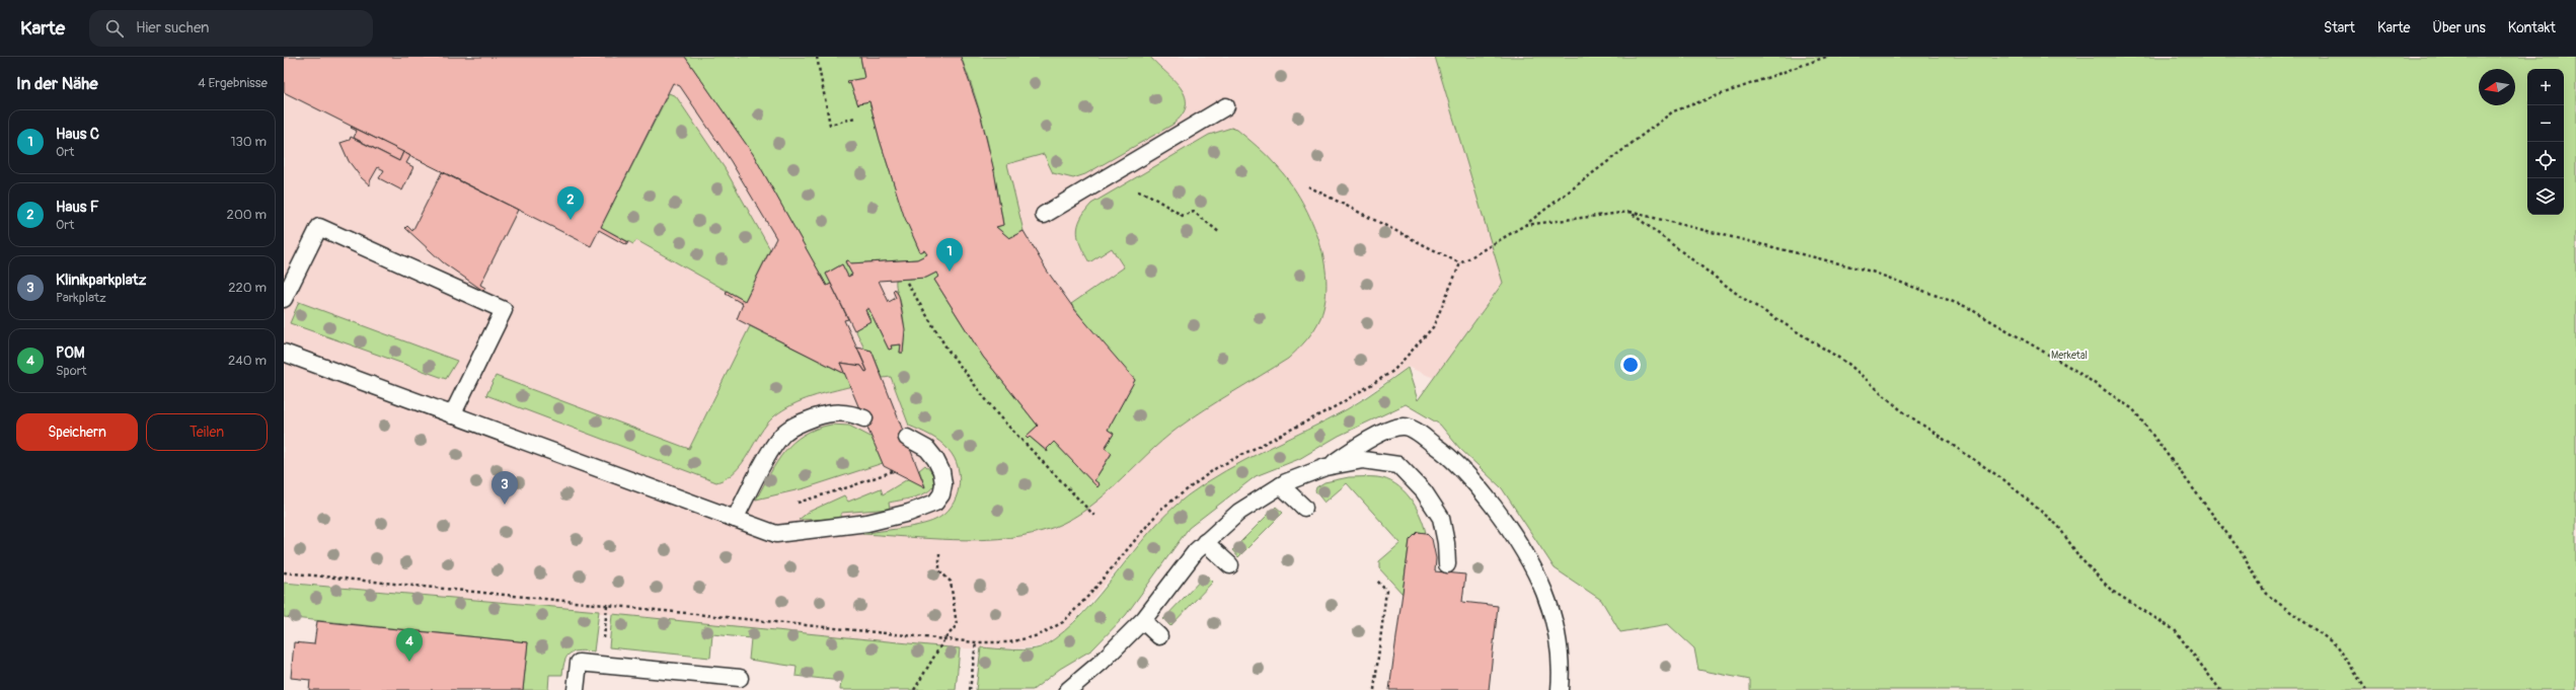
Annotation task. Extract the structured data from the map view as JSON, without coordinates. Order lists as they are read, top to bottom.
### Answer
{
  "parks": ["Merketal"],
  "north": "left",
  "page": {
    "header": "Karte",
    "search": "Hier suchen",
    "nav": [
      "Start",
      "Karte",
      "Über uns",
      "Kontakt"
    ],
    "heading": ["In der Nähe", "4 Ergebnisse"],
    "map_buttons": ["+", "−"],
    "list": [
      {
        "mark": "1",
        "name": "Haus C",
        "note": "Ort",
        "value": "130 m"
      },
      {
        "mark": "2",
        "name": "Haus F",
        "note": "Ort",
        "value": "200 m"
      },
      {
        "mark": "3",
        "name": "Klinikparkplatz",
        "note": "Parkplatz",
        "value": "220 m"
      },
      {
        "mark": "4",
        "name": "POM",
        "note": "Sport",
        "value": "240 m"
      }
    ],
    "pins": [
      "2",
      "1",
      "3",
      "4"
    ],
    "buttons": ["Speichern", "Teilen"]
  }
}
